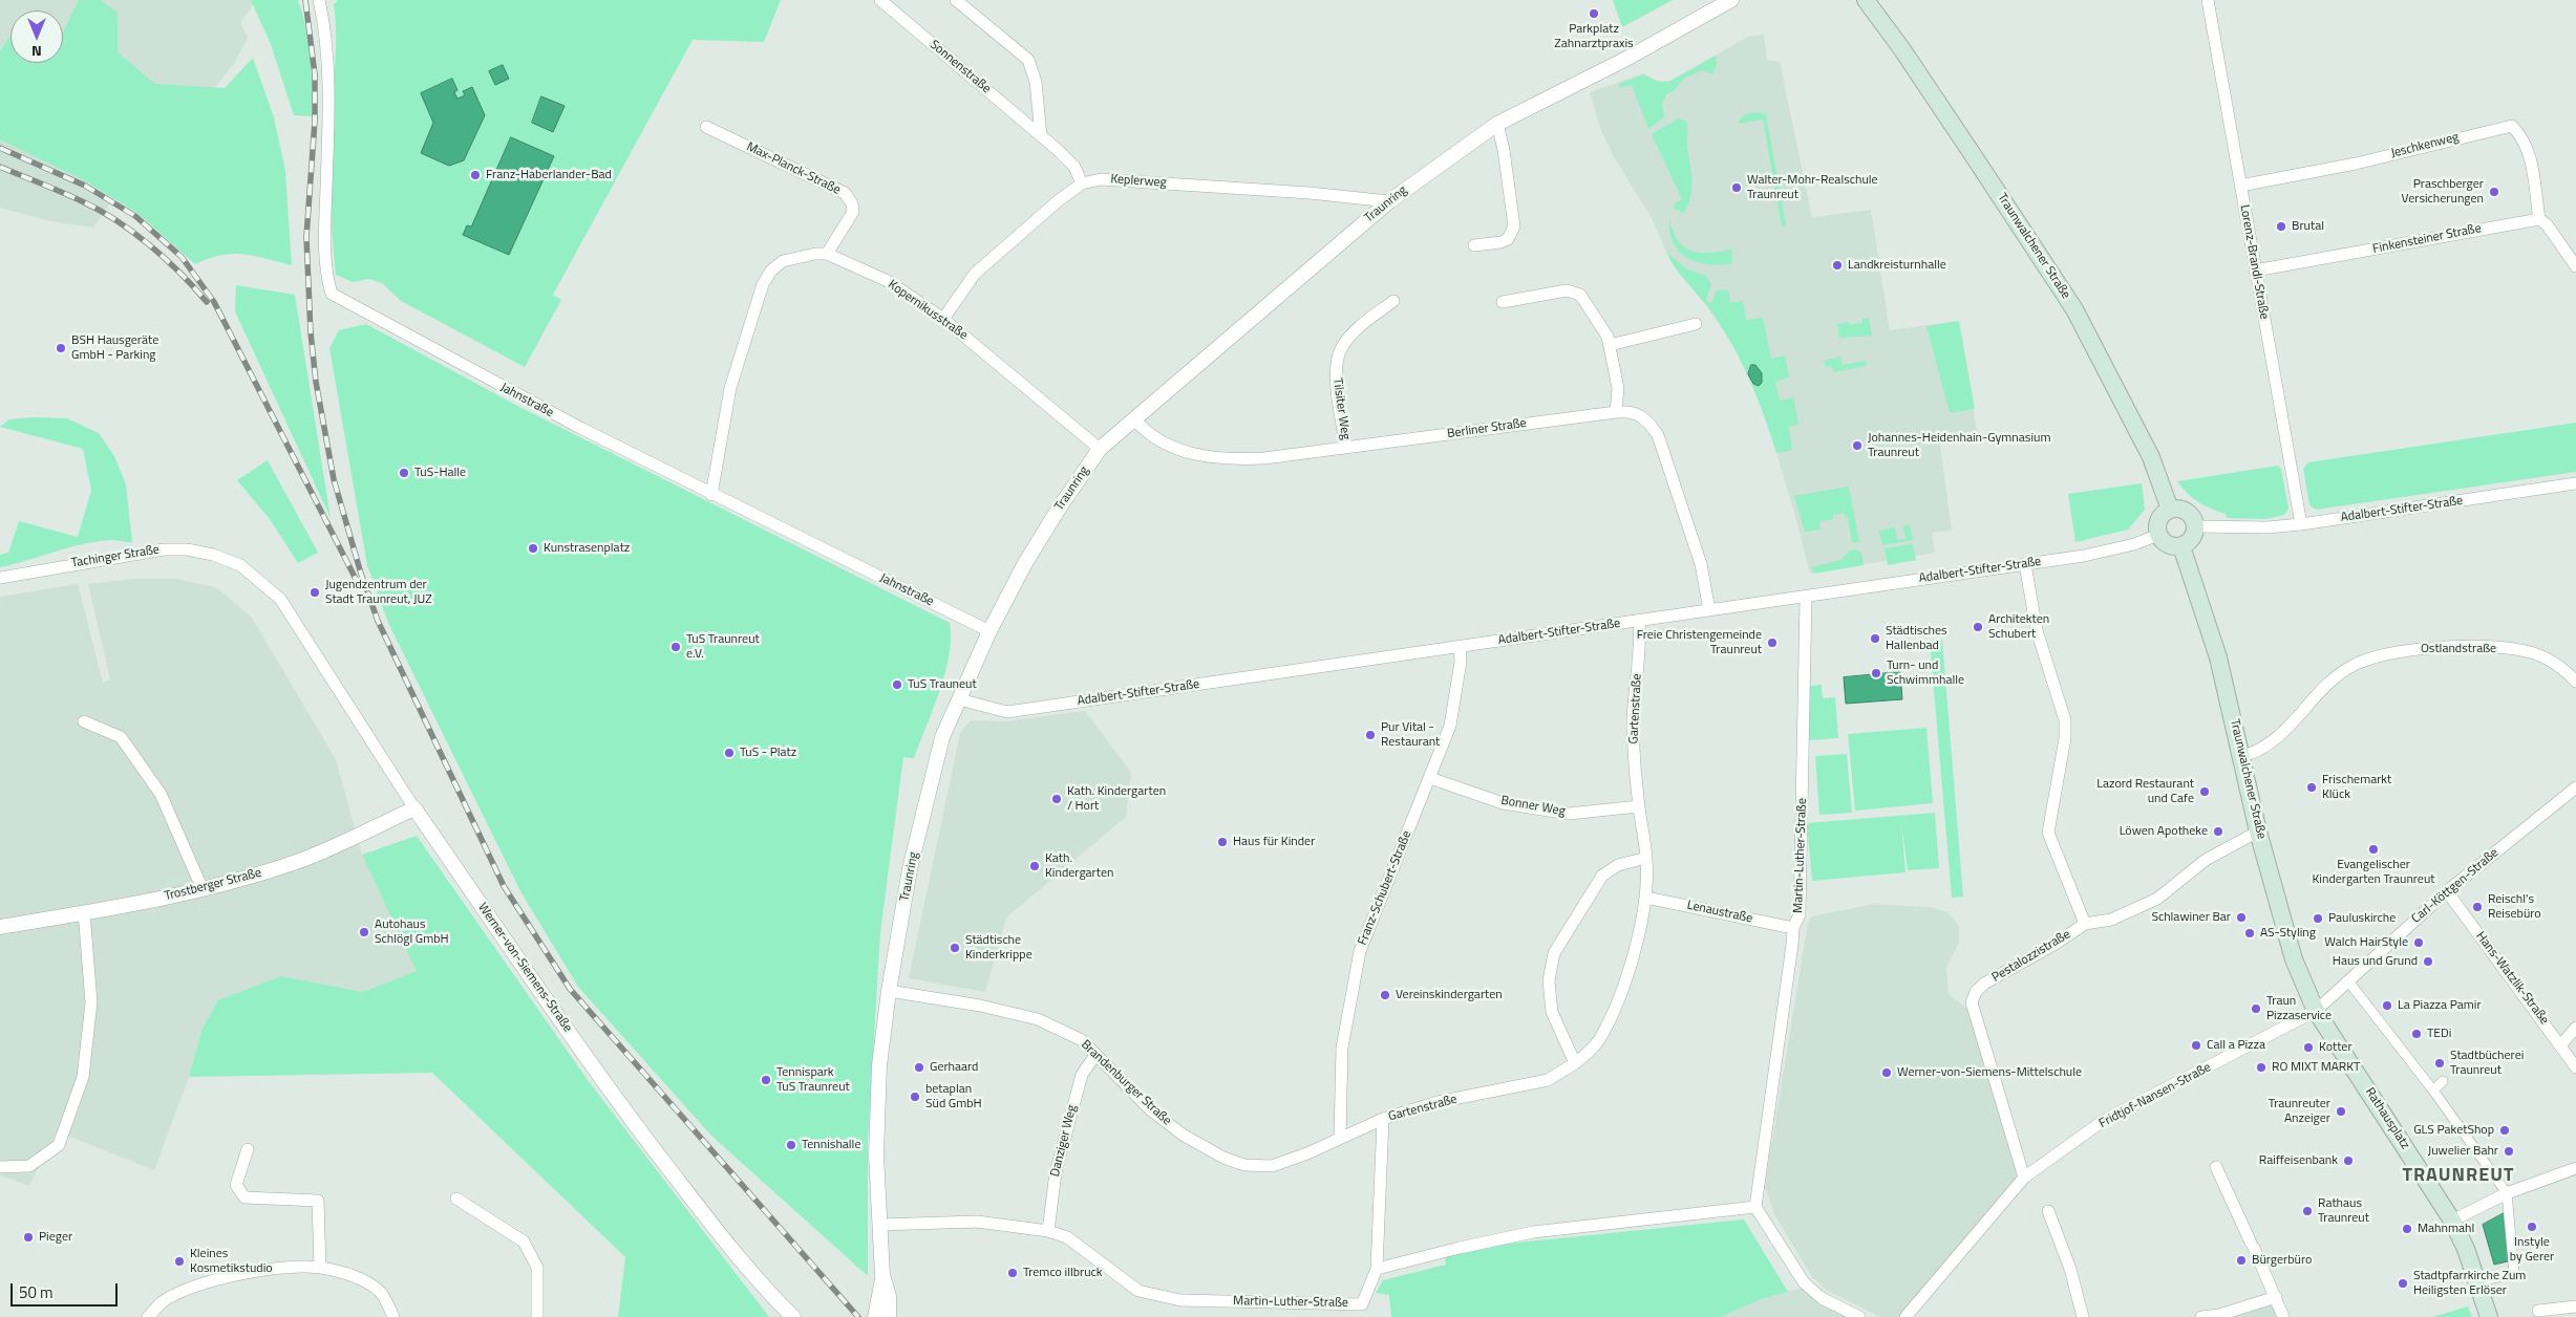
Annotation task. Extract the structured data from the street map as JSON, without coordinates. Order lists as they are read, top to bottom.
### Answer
{
  "streets": {
    "main road": ["Traunwalchener Straße", "Rathausplatz"],
    "street": [
      "Sonnenstraße",
      "Jeschkenweg",
      "Max-Planck-Straße",
      "Keplerweg",
      "Traunring",
      "Finkensteiner Straße",
      "Lorenz-Brandl-Straße",
      "Kopernikusstraße",
      "Jahnstraße",
      "Tilsiter Weg",
      "Berliner Straße",
      "Adalbert-Stifter-Straße",
      "Tachinger Straße",
      "Ostlandstraße",
      "Gartenstraße",
      "Bonner Weg",
      "Martin-Luther-Straße",
      "Trostberger Straße",
      "Carl-Köttgen-Straße",
      "Franz-Schubert-Straße",
      "Lenaustraße",
      "Pestalozzistraße",
      "Werner-von-Siemens-Straße",
      "Hans-Watzlik-Straße",
      "Brandenburger Straße",
      "Fridtjof-Nansen-Straße",
      "Danziger Weg"
    ]
  },
  "crossings": [
    ["Sonnenstraße", "Keplerweg"],
    ["Jeschkenweg", "Finkensteiner Straße"],
    ["Jeschkenweg", "Lorenz-Brandl-Straße"],
    ["Max-Planck-Straße", "Kopernikusstraße"],
    ["Keplerweg", "Traunring"],
    ["Keplerweg", "Kopernikusstraße"],
    ["Traunring", "Kopernikusstraße"],
    ["Traunring", "Jahnstraße"],
    ["Traunring", "Berliner Straße"],
    ["Traunring", "Adalbert-Stifter-Straße"],
    ["Traunring", "Martin-Luther-Straße"],
    ["Traunring", "Brandenburger Straße"],
    ["Finkensteiner Straße", "Lorenz-Brandl-Straße"],
    ["Traunwalchener Straße", "Adalbert-Stifter-Straße"],
    ["Traunwalchener Straße", "Ostlandstraße"],
    ["Traunwalchener Straße", "Carl-Köttgen-Straße"],
    ["Traunwalchener Straße", "Pestalozzistraße"],
    ["Traunwalchener Straße", "Fridtjof-Nansen-Straße"],
    ["Traunwalchener Straße", "Rathausplatz"],
    ["Lorenz-Brandl-Straße", "Adalbert-Stifter-Straße"],
    ["Kopernikusstraße", "Jahnstraße"],
    ["Tilsiter Weg", "Berliner Straße"],
    ["Berliner Straße", "Adalbert-Stifter-Straße"],
    ["Adalbert-Stifter-Straße", "Gartenstraße"],
    ["Adalbert-Stifter-Straße", "Martin-Luther-Straße"],
    ["Adalbert-Stifter-Straße", "Franz-Schubert-Straße"],
    ["Tachinger Straße", "Werner-von-Siemens-Straße"],
    ["Gartenstraße", "Bonner Weg"],
    ["Gartenstraße", "Martin-Luther-Straße"],
    ["Gartenstraße", "Lenaustraße"],
    ["Gartenstraße", "Brandenburger Straße"],
    ["Bonner Weg", "Franz-Schubert-Straße"],
    ["Martin-Luther-Straße", "Lenaustraße"],
    ["Martin-Luther-Straße", "Danziger Weg"],
    ["Trostberger Straße", "Werner-von-Siemens-Straße"],
    ["Carl-Köttgen-Straße", "Hans-Watzlik-Straße"],
    ["Carl-Köttgen-Straße", "Fridtjof-Nansen-Straße"],
    ["Carl-Köttgen-Straße", "Rathausplatz"],
    ["Franz-Schubert-Straße", "Brandenburger Straße"],
    ["Pestalozzistraße", "Fridtjof-Nansen-Straße"],
    ["Brandenburger Straße", "Danziger Weg"],
    ["Fridtjof-Nansen-Straße", "Rathausplatz"]
  ],
  "districts": ["TRAUNREUT"],
  "places": [
    "Parkplatz Zahnarztpraxis",
    "Franz-Haberlander-Bad",
    "Walter-Mohr-Realschule Traunreut",
    "Praschberger Versicherungen",
    "Brutal",
    "Landkreisturnhalle",
    "BSH Hausgeräte GmbH - Parking",
    "Johannes-Heidenhain-Gymnasium Traunreut",
    "TuS-Halle",
    "Kunstrasenplatz",
    "Jugendzentrum der Stadt Traunreut, JUZ",
    "Architekten Schubert",
    "Städtisches Hallenbad",
    "Freie Christengemeinde Traunreut",
    "TuS Traunreut e.V.",
    "Turn- und Schwimmhalle",
    "TuS Trauneut",
    "Pur Vital - Restaurant",
    "TuS - Platz",
    "Frischemarkt Klück",
    "Lazord Restaurant und Cafe",
    "Kath. Kindergarten / Hort",
    "Löwen Apotheke",
    "Haus für Kinder",
    "Evangelischer Kindergarten Traunreut",
    "Kath. Kindergarten",
    "Reischl's Reisebüro",
    "Schlawiner Bar",
    "Pauluskirche",
    "Autohaus Schlögl GmbH",
    "AS-Styling",
    "Walch HairStyle",
    "Städtische Kinderkrippe",
    "Haus und Grund",
    "Vereinskindergarten",
    "La Piazza Pamir",
    "Traun Pizzaservice",
    "TEDi",
    "Call a Pizza",
    "Kotter",
    "Stadtbücherei Traunreut",
    "Gerhaard",
    "RO MIXT MARKT",
    "Werner-von-Siemens-Mittelschule",
    "Tennispark TuS Traunreut",
    "betaplan Süd GmbH",
    "Traunreuter Anzeiger",
    "GLS PaketShop",
    "Tennishalle",
    "Juwelier Bahr",
    "Raiffeisenbank",
    "Rathaus Traunreut",
    "Instyle by Gerer",
    "Mahnmahl",
    "Pieger",
    "Bürgerbüro",
    "Kleines Kosmetikstudio",
    "Tremco illbruck",
    "Stadtpfarrkirche Zum Heiligsten Erlöser"
  ],
  "scale_bar": "50 m",
  "north": "bottom"
}
